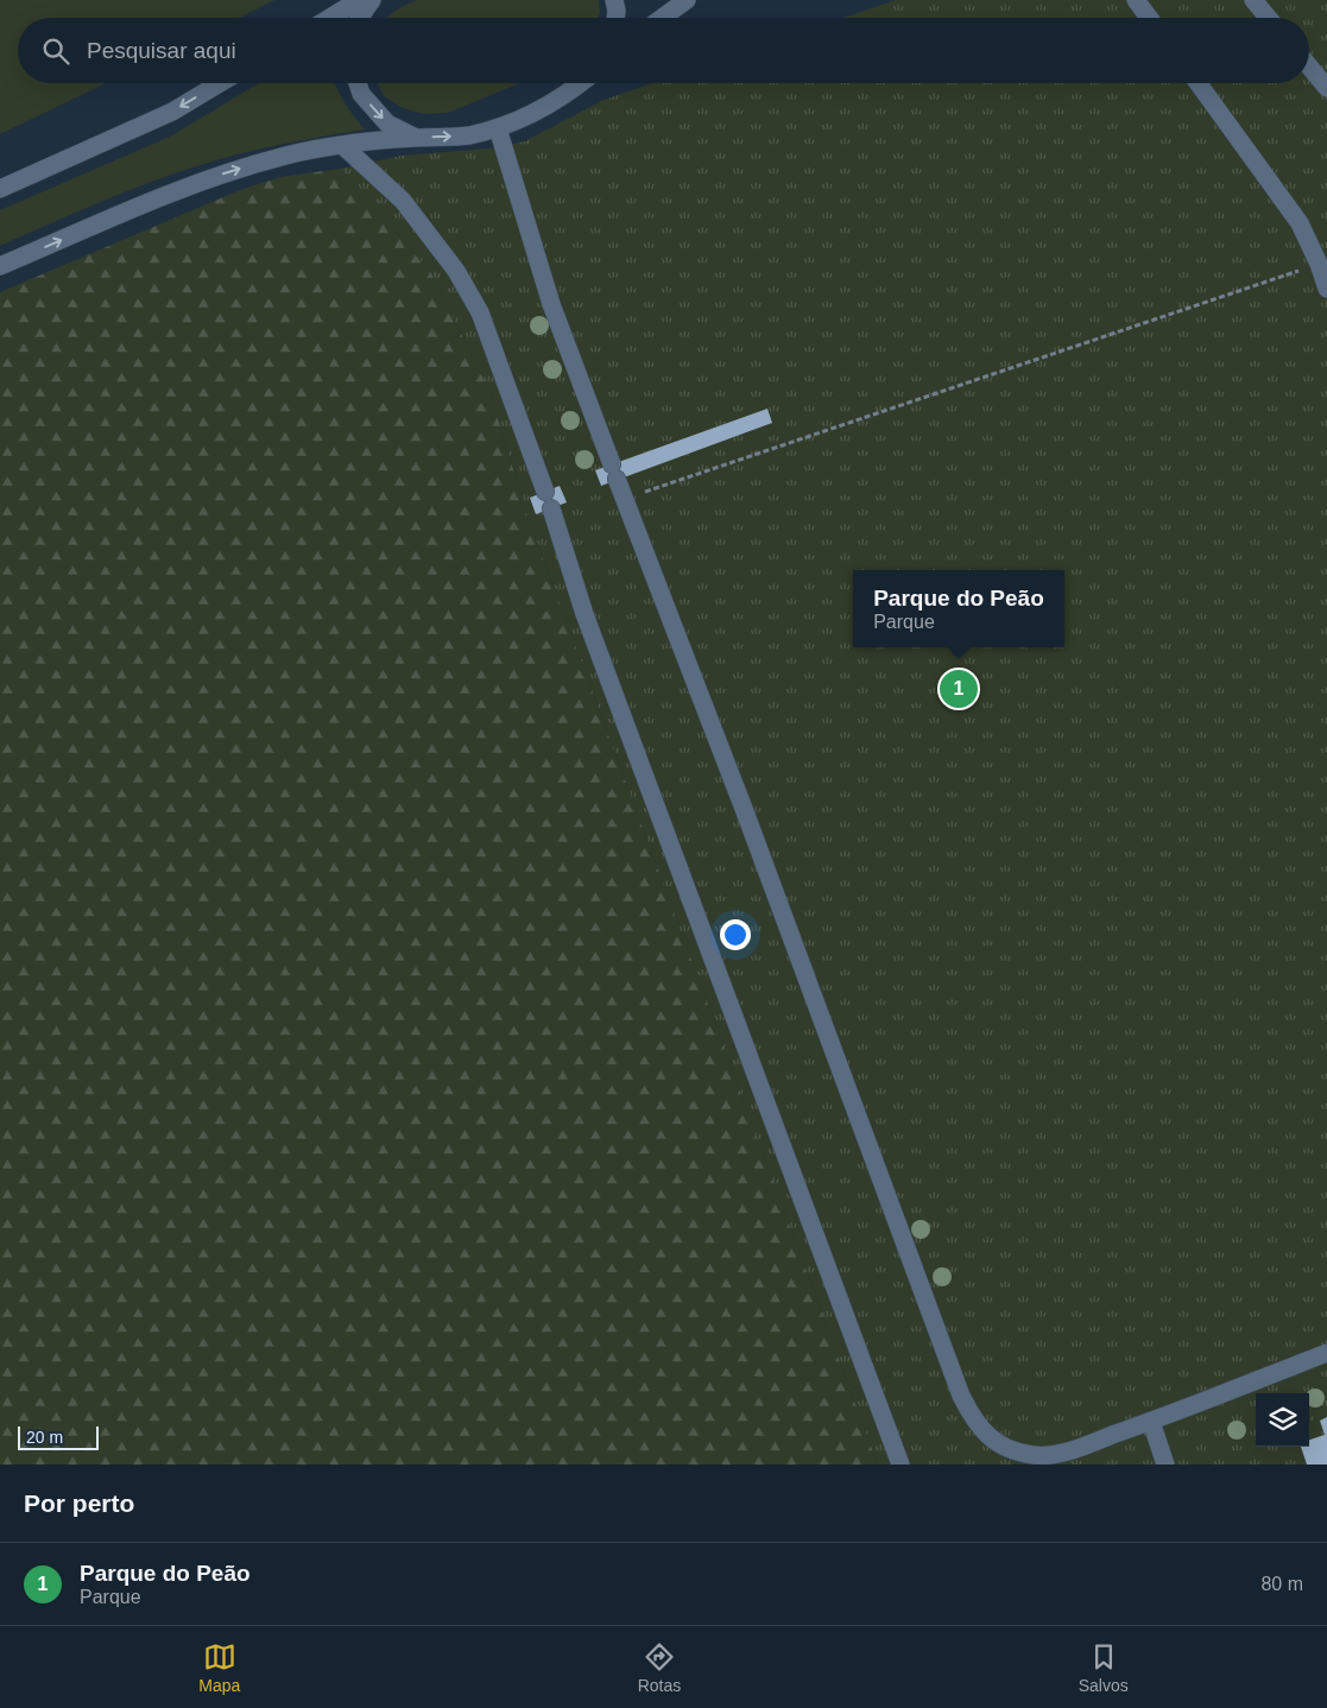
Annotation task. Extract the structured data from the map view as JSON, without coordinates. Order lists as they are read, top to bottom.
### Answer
{
  "scale_bar": "20 m",
  "page": {
    "search": "Pesquisar aqui",
    "popup": ["Parque do Peão", "Parque"],
    "pins": "1",
    "scale": "20 m",
    "heading": "Por perto",
    "list": [
      {
        "mark": "1",
        "name": "Parque do Peão",
        "note": "Parque",
        "value": "80 m"
      }
    ],
    "nav": ["Mapa", "Rotas", "Salvos"]
  }
}
